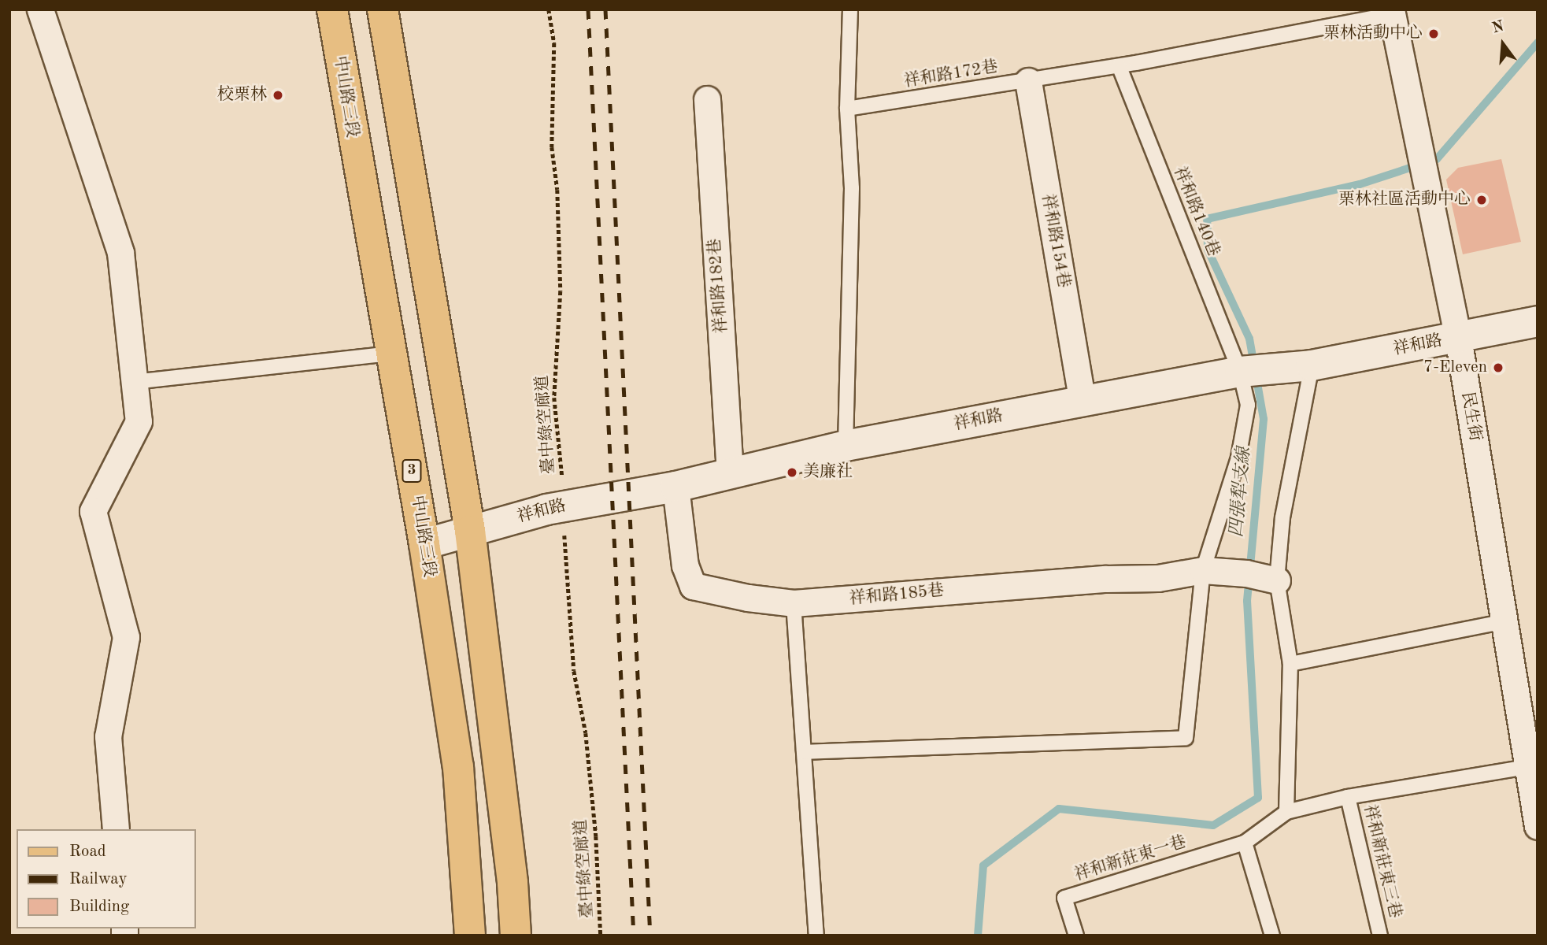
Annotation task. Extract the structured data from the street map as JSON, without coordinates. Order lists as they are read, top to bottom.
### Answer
{
  "streets": {
    "main road": ["中山路三段", "3"],
    "street": [
      "祥和路154巷",
      "祥和路182巷",
      "祥和路",
      "民生街",
      "祥和路185巷"
    ],
    "lane": [
      "祥和路172巷",
      "祥和路140巷",
      "祥和新莊東一巷",
      "祥和新莊東三巷"
    ],
    "path": ["臺中綠空廊道"]
  },
  "crossings": [
    ["祥和路172巷", "祥和路140巷"],
    ["祥和路172巷", "祥和路154巷"],
    ["祥和路172巷", "民生街"],
    ["中山路三段", "祥和路"],
    ["祥和路140巷", "祥和路"],
    ["祥和路140巷", "祥和路185巷"],
    ["祥和路154巷", "祥和路"],
    ["祥和路182巷", "祥和路"],
    ["祥和路", "民生街"],
    ["祥和路", "臺中綠空廊道"],
    ["祥和路", "祥和路185巷"]
  ],
  "water": ["四張犁支線"],
  "places": [
    "栗林活動中心",
    "校栗林",
    "栗林社區活動中心",
    "7-Eleven",
    "美廉社"
  ],
  "legend": ["Road", "Railway", "Building"],
  "north": "top"
}
